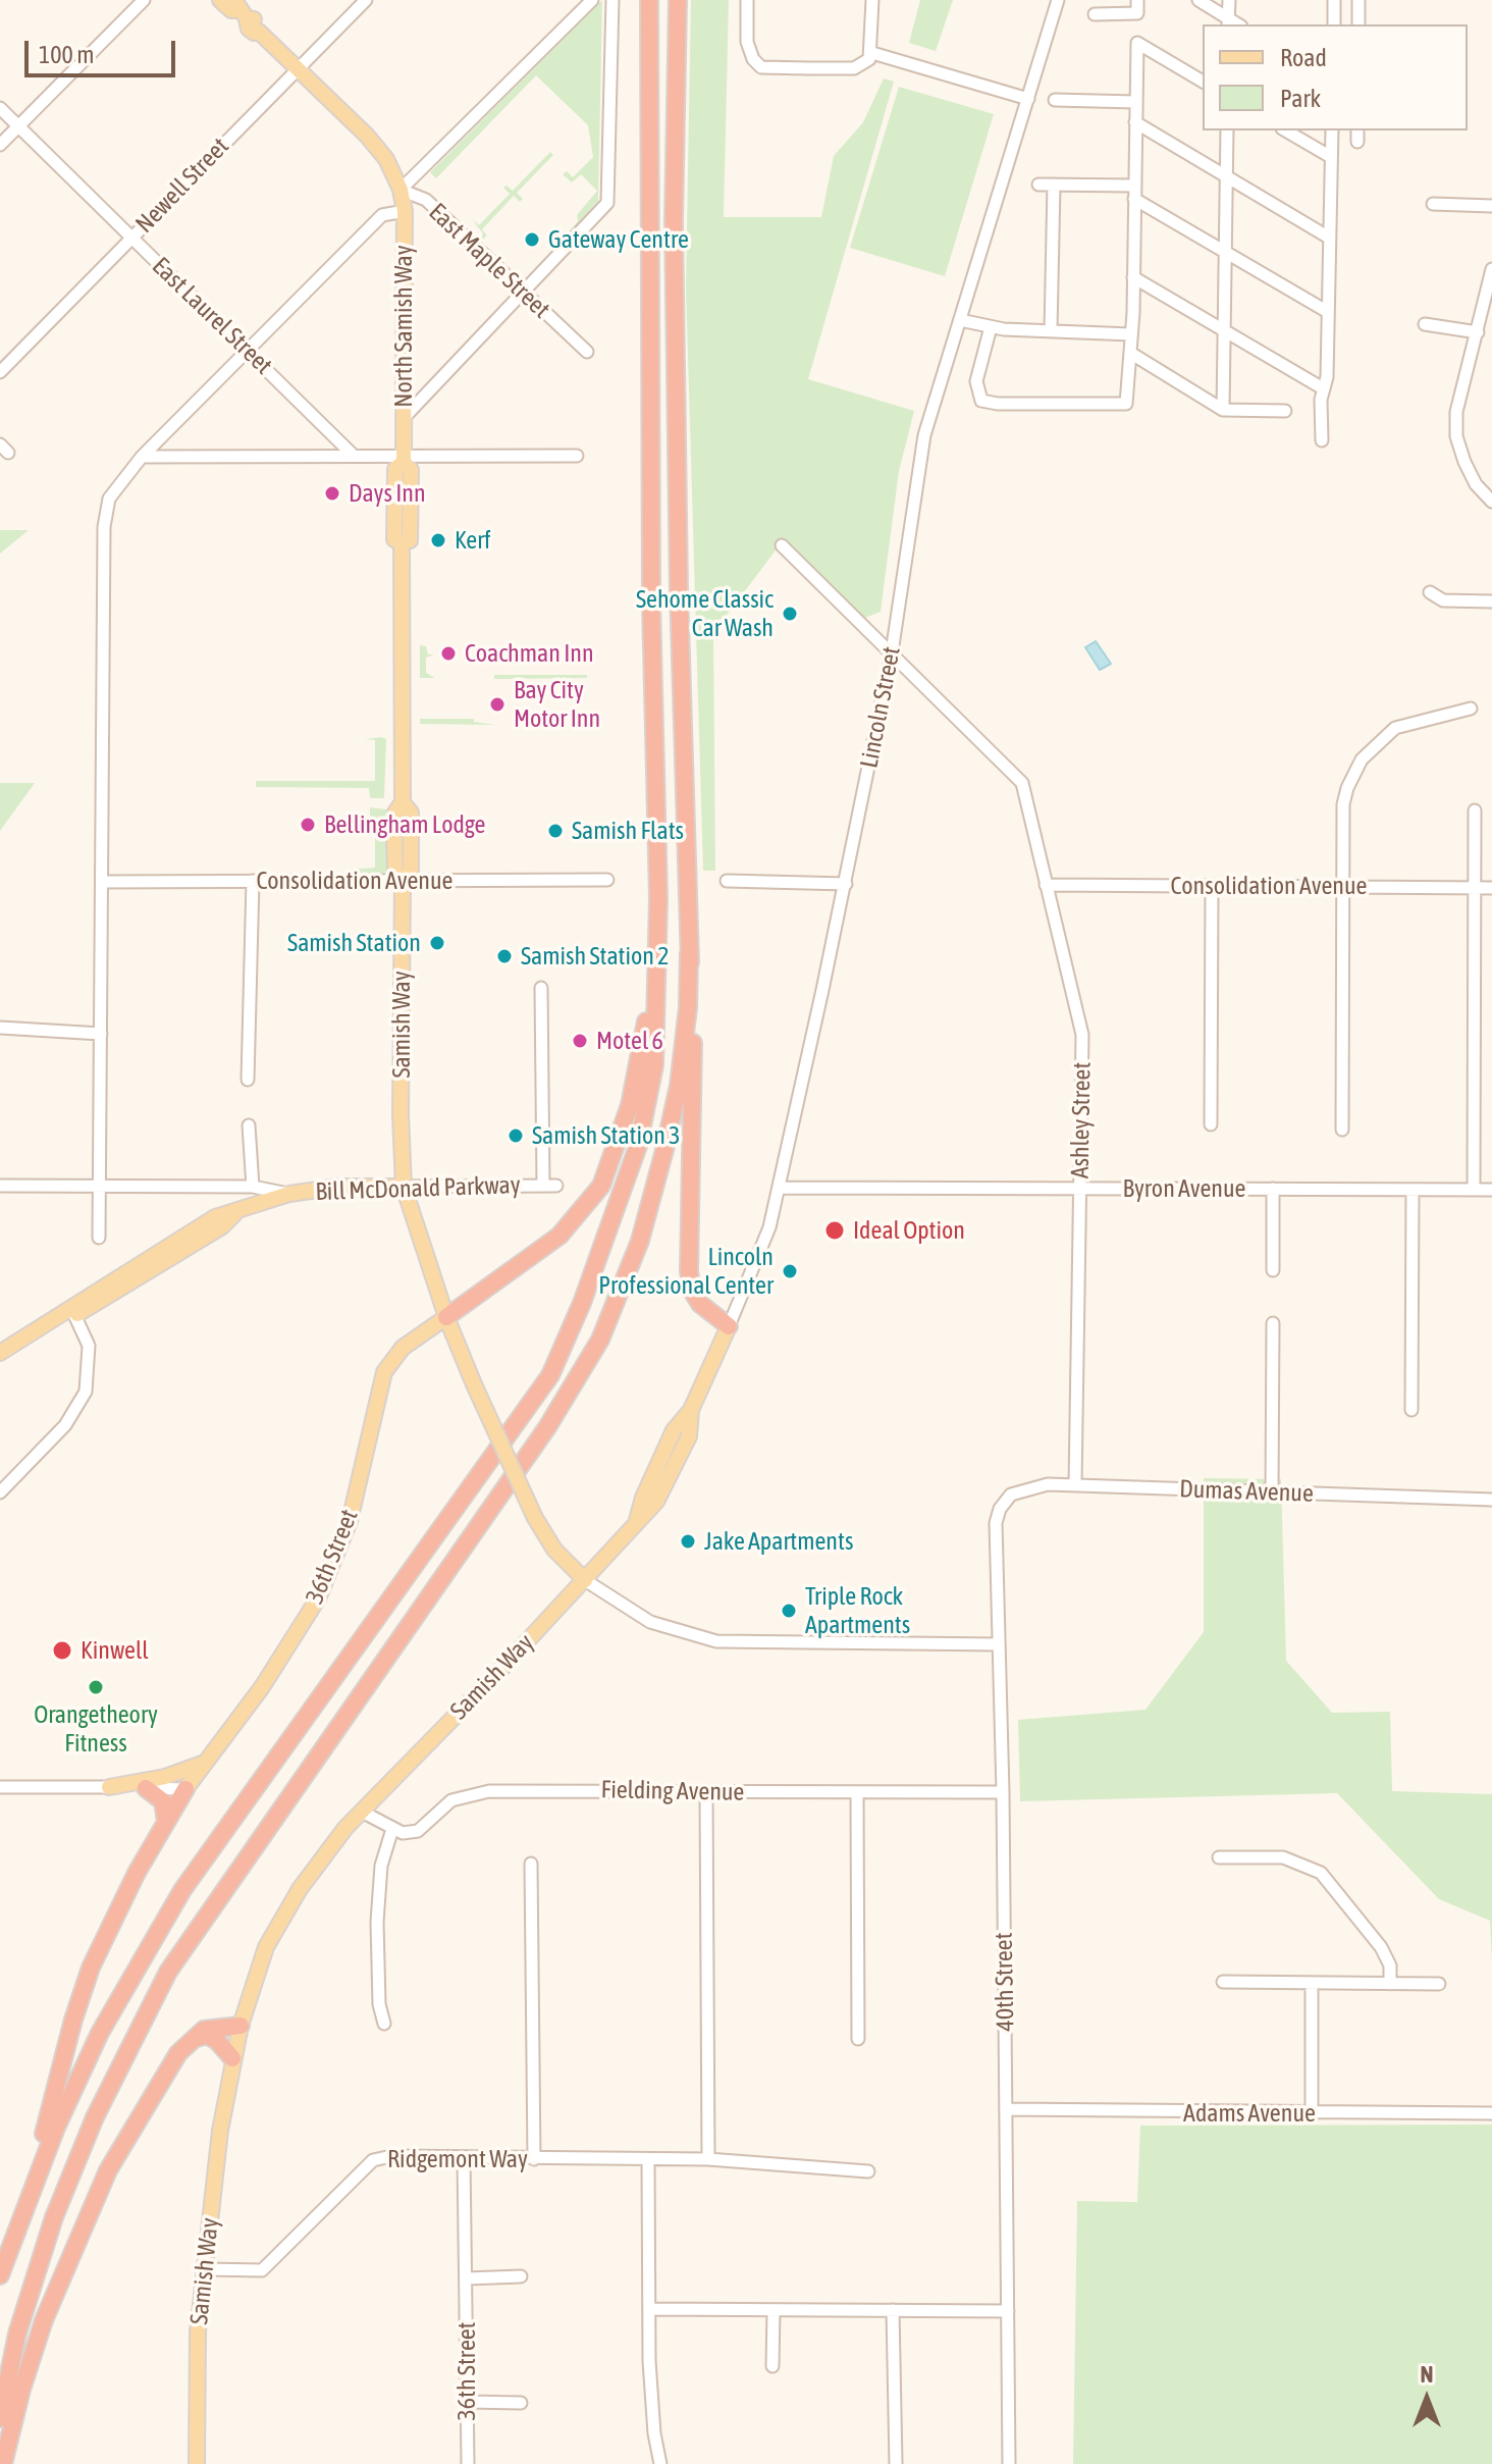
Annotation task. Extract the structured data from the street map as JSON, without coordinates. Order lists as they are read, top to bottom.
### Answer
{
  "streets": {
    "main road": [
      "East Maple Street",
      "North Samish Way",
      "Lincoln Street",
      "Samish Way",
      "Bill McDonald Parkway",
      "36th Street"
    ],
    "street": [
      "Newell Street",
      "East Laurel Street",
      "Consolidation Avenue",
      "Ashley Street",
      "Byron Avenue",
      "Dumas Avenue",
      "Fielding Avenue",
      "40th Street",
      "Adams Avenue",
      "Ridgemont Way"
    ]
  },
  "crossings": [
    ["Newell Street", "East Maple Street"],
    ["Newell Street", "East Laurel Street"],
    ["East Maple Street", "North Samish Way"],
    ["North Samish Way", "Consolidation Avenue"],
    ["North Samish Way", "Samish Way"],
    ["Lincoln Street", "Samish Way"],
    ["Lincoln Street", "Ashley Street"],
    ["Lincoln Street", "Byron Avenue"],
    ["Consolidation Avenue", "Samish Way"],
    ["Consolidation Avenue", "Ashley Street"],
    ["Samish Way", "Bill McDonald Parkway"],
    ["Samish Way", "36th Street"],
    ["Samish Way", "Ridgemont Way"],
    ["Ashley Street", "Byron Avenue"],
    ["Ashley Street", "Dumas Avenue"],
    ["Dumas Avenue", "40th Street"],
    ["36th Street", "Ridgemont Way"],
    ["Fielding Avenue", "40th Street"],
    ["40th Street", "Adams Avenue"]
  ],
  "places": [
    "Gateway Centre",
    "Days Inn",
    "Kerf",
    "Sehome Classic Car Wash",
    "Coachman Inn",
    "Bay City Motor Inn",
    "Bellingham Lodge",
    "Samish Flats",
    "Samish Station",
    "Samish Station 2",
    "Motel 6",
    "Samish Station 3",
    "Ideal Option",
    "Lincoln Professional Center",
    "Jake Apartments",
    "Triple Rock Apartments",
    "Kinwell",
    "Orangetheory Fitness"
  ],
  "legend": ["Road", "Park"],
  "scale_bar": "100 m",
  "north": "top"
}
